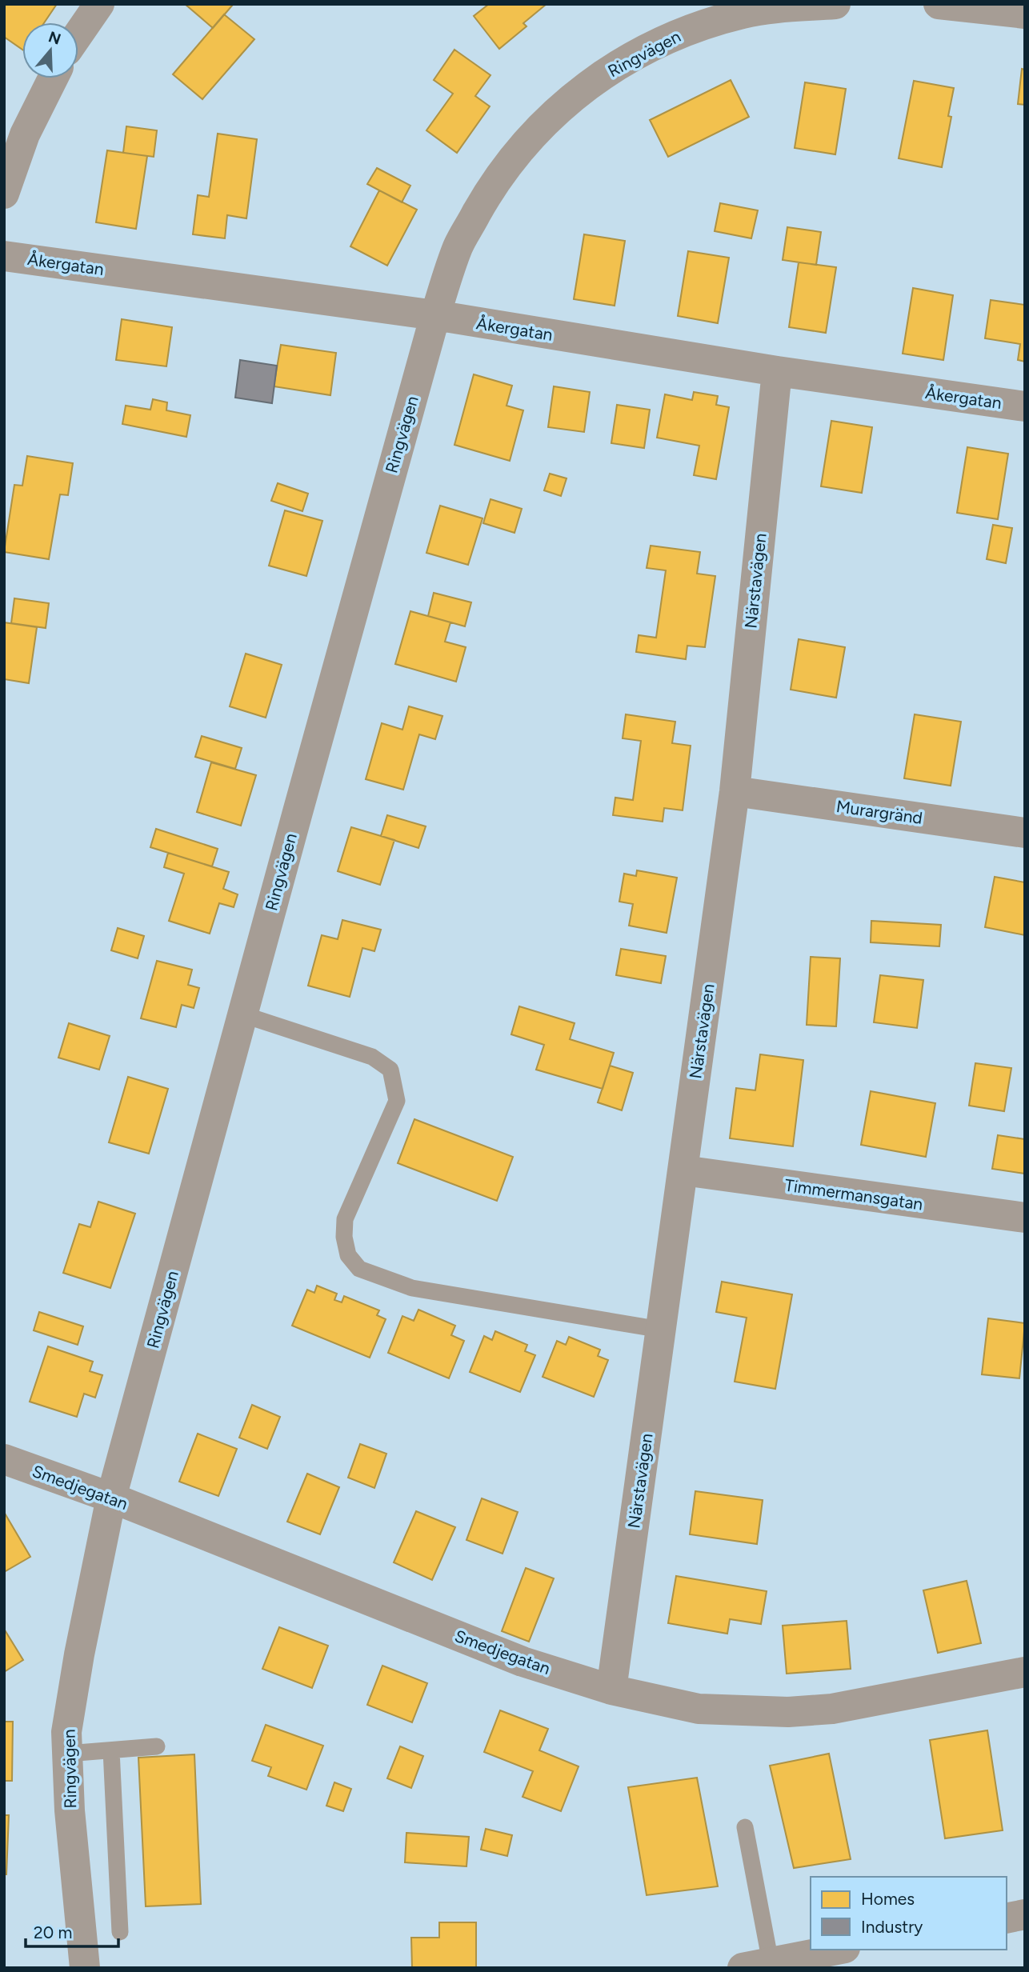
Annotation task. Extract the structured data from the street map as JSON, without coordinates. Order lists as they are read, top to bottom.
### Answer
{
  "streets": {
    "street": [
      "Ringvägen",
      "Åkergatan",
      "Närstavägen",
      "Murargränd",
      "Timmermansgatan",
      "Smedjegatan"
    ]
  },
  "crossings": [
    ["Ringvägen", "Åkergatan"],
    ["Ringvägen", "Smedjegatan"],
    ["Åkergatan", "Närstavägen"],
    ["Närstavägen", "Murargränd"],
    ["Närstavägen", "Timmermansgatan"],
    ["Närstavägen", "Smedjegatan"]
  ],
  "legend": ["Homes", "Industry"],
  "scale_bar": "20 m",
  "north": "top"
}
